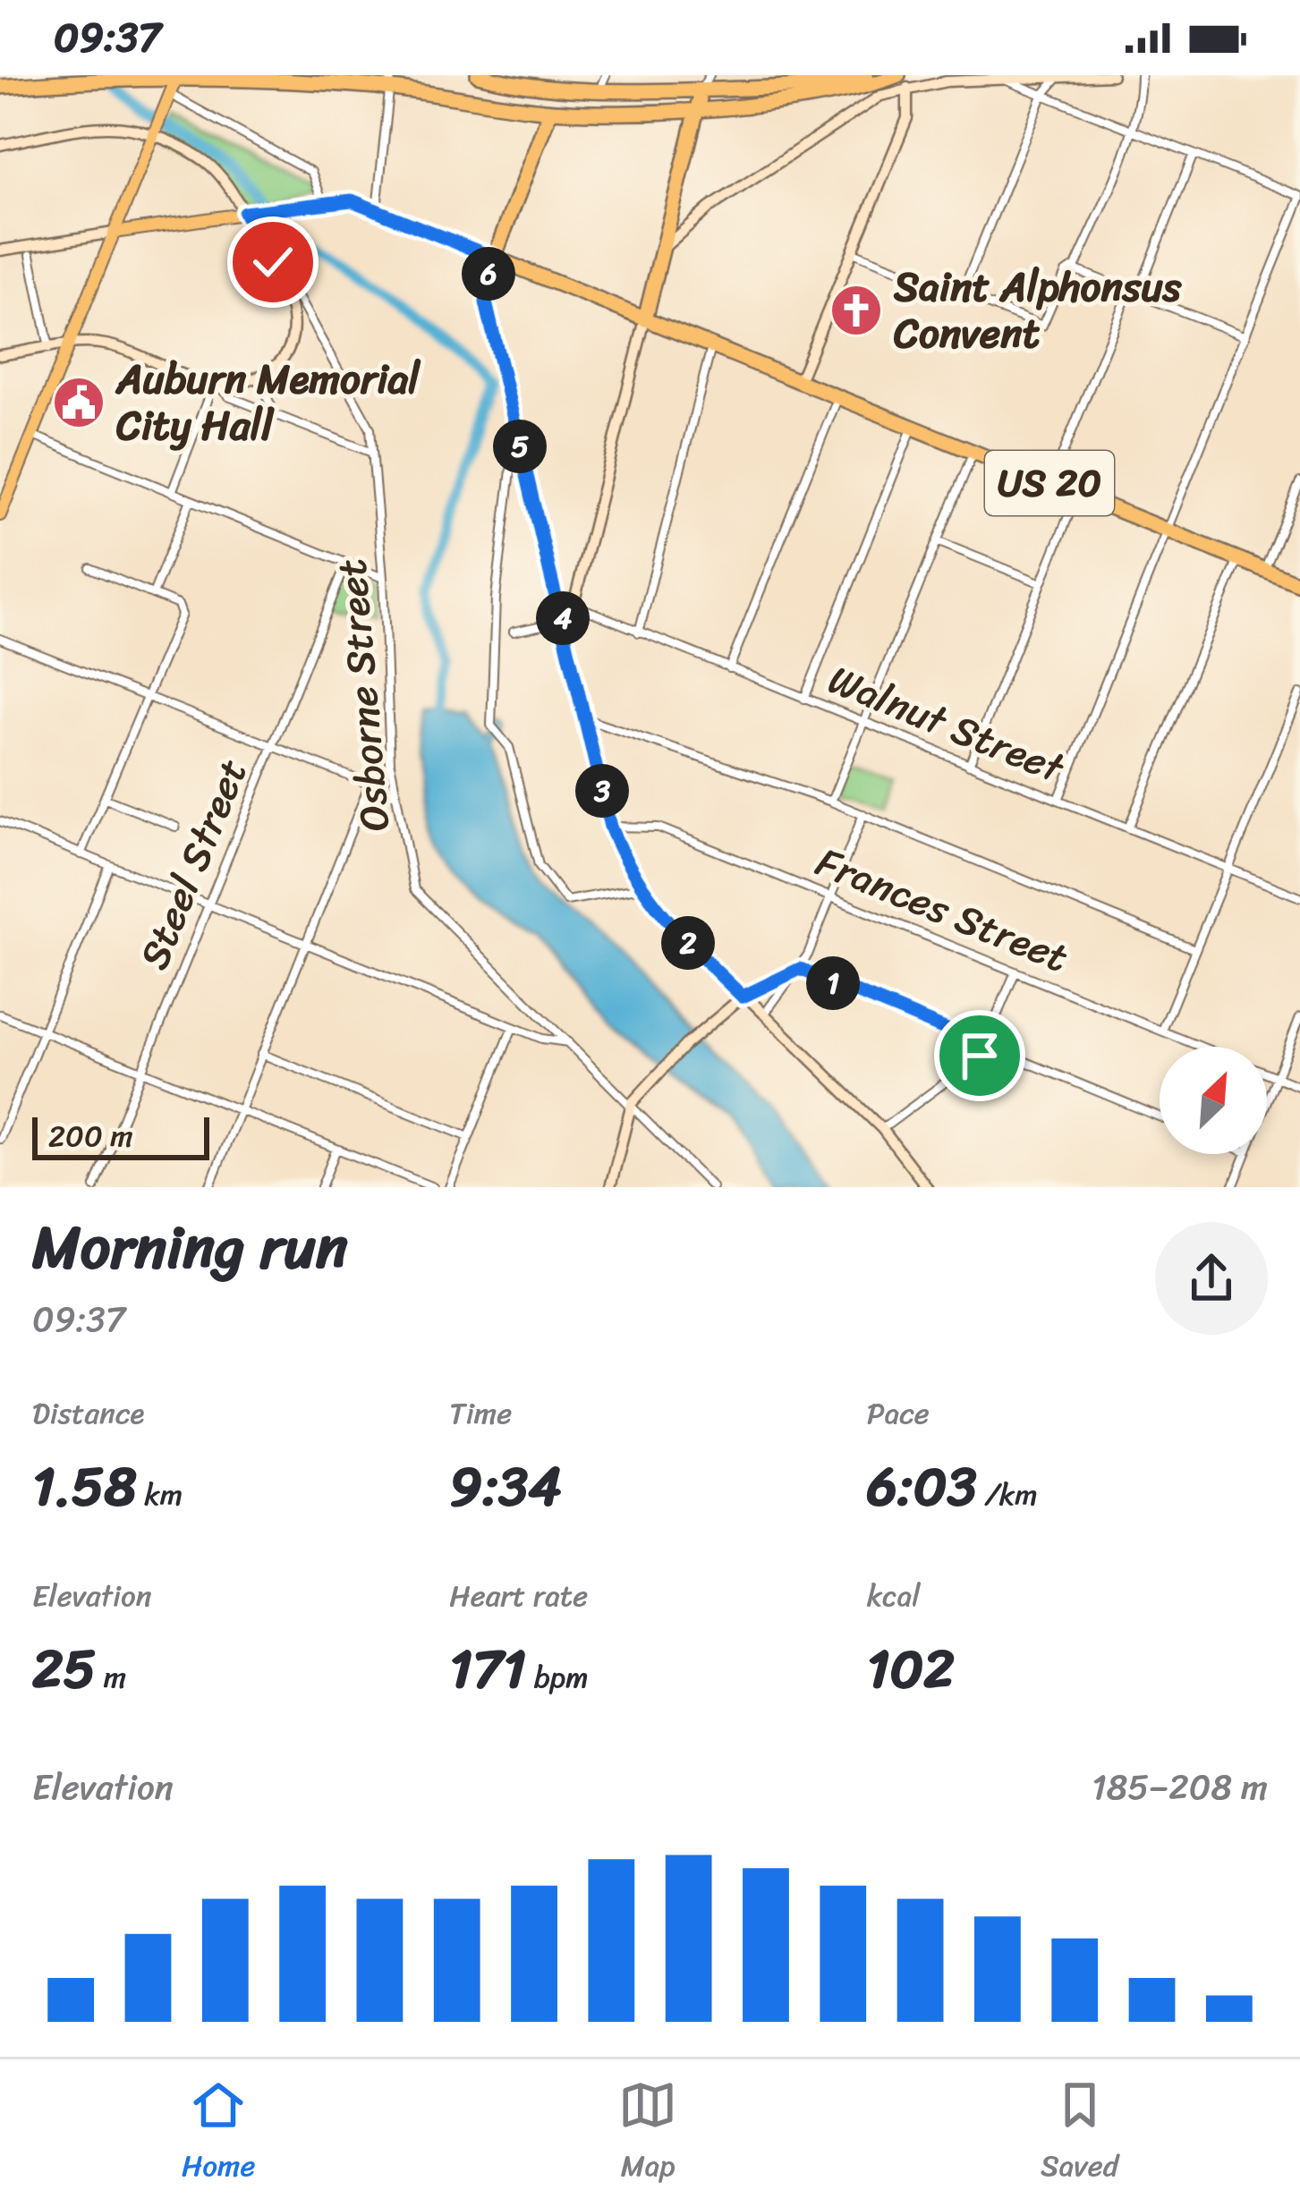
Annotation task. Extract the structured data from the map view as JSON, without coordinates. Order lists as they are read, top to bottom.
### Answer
{
  "streets": {
    "highway": ["US 20"],
    "street": [
      "Osborne Street",
      "Walnut Street",
      "Steel Street",
      "Frances Street"
    ]
  },
  "places": {
    "church": ["Saint Alphonsus Convent"],
    "public building": ["Auburn Memorial City Hall"]
  },
  "scale_bar": "200 m",
  "north": "top right",
  "page": {
    "status": "09:37",
    "pins": [
      "6",
      "5",
      "4",
      "3",
      "2",
      "1"
    ],
    "scale": "200 m",
    "heading": ["Morning run", "09:37"],
    "stats": [
      ["Distance", "1.58 km"],
      ["Time", "9:34"],
      ["Pace", "6:03 /km"],
      ["Elevation", "25 m"],
      ["Heart rate", "171 bpm"],
      ["kcal", "102"]
    ],
    "chart": ["Elevation", "185–208 m"],
    "tabs": ["Home", "Map", "Saved"]
  }
}
